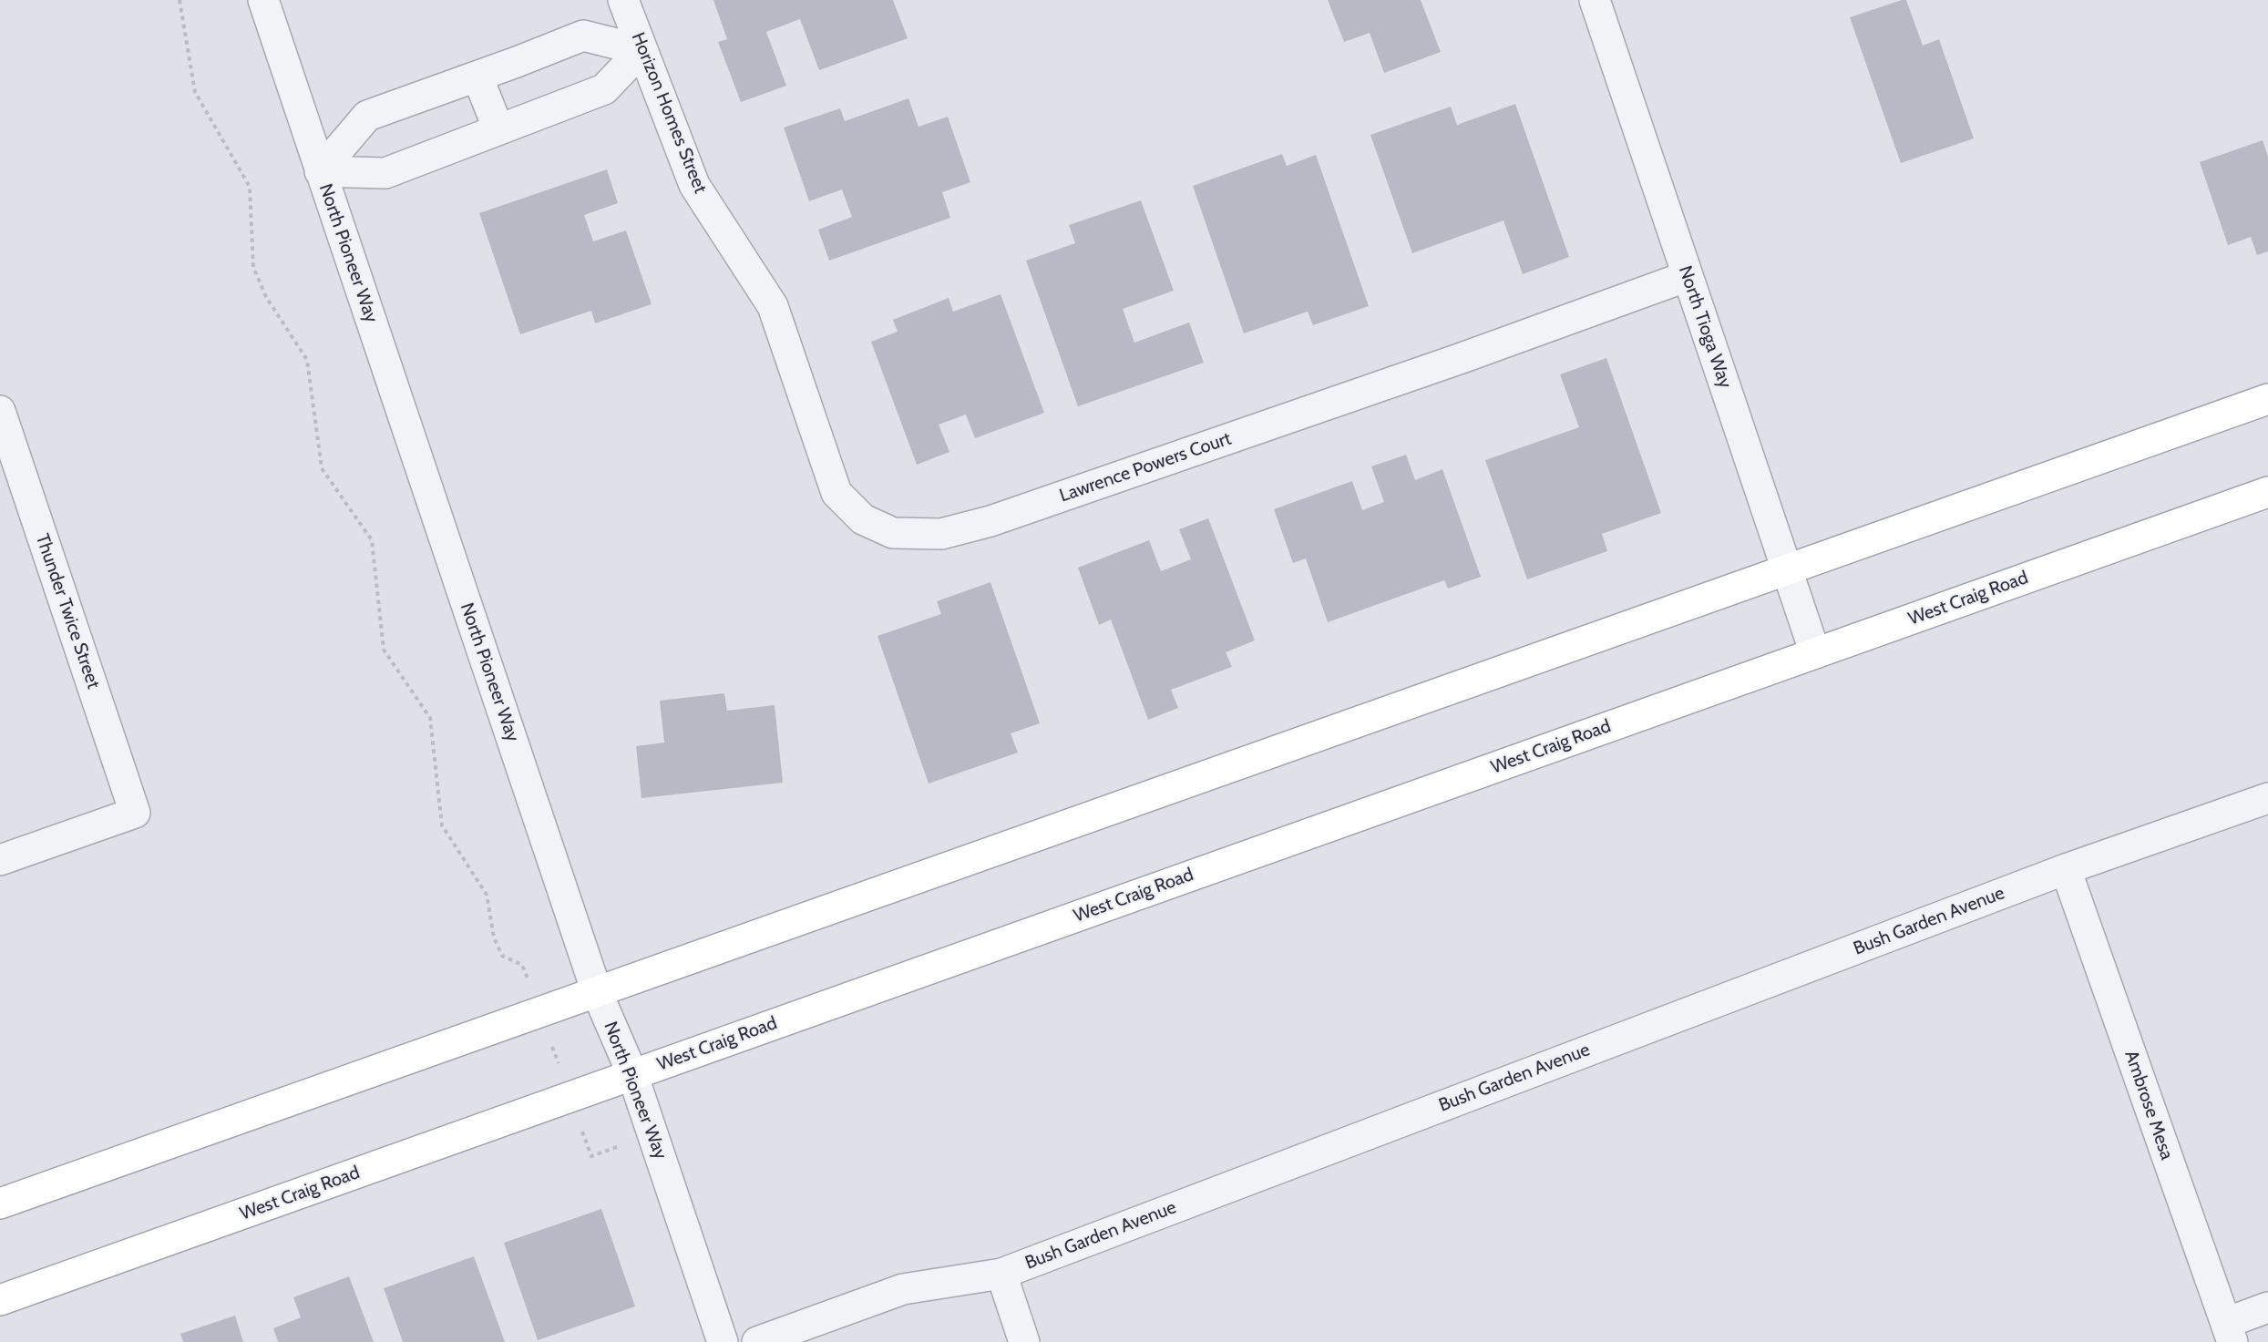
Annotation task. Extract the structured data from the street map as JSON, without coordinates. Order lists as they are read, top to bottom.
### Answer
{
  "streets": {
    "main road": ["West Craig Road"],
    "street": [
      "Horizon Homes Street",
      "North Pioneer Way",
      "North Tioga Way",
      "Lawrence Powers Court",
      "Thunder Twice Street",
      "Bush Garden Avenue",
      "Ambrose Mesa"
    ]
  },
  "crossings": [
    ["Horizon Homes Street", "Lawrence Powers Court"],
    ["North Pioneer Way", "West Craig Road"],
    ["North Tioga Way", "Lawrence Powers Court"],
    ["North Tioga Way", "West Craig Road"],
    ["Bush Garden Avenue", "Ambrose Mesa"]
  ]
}
